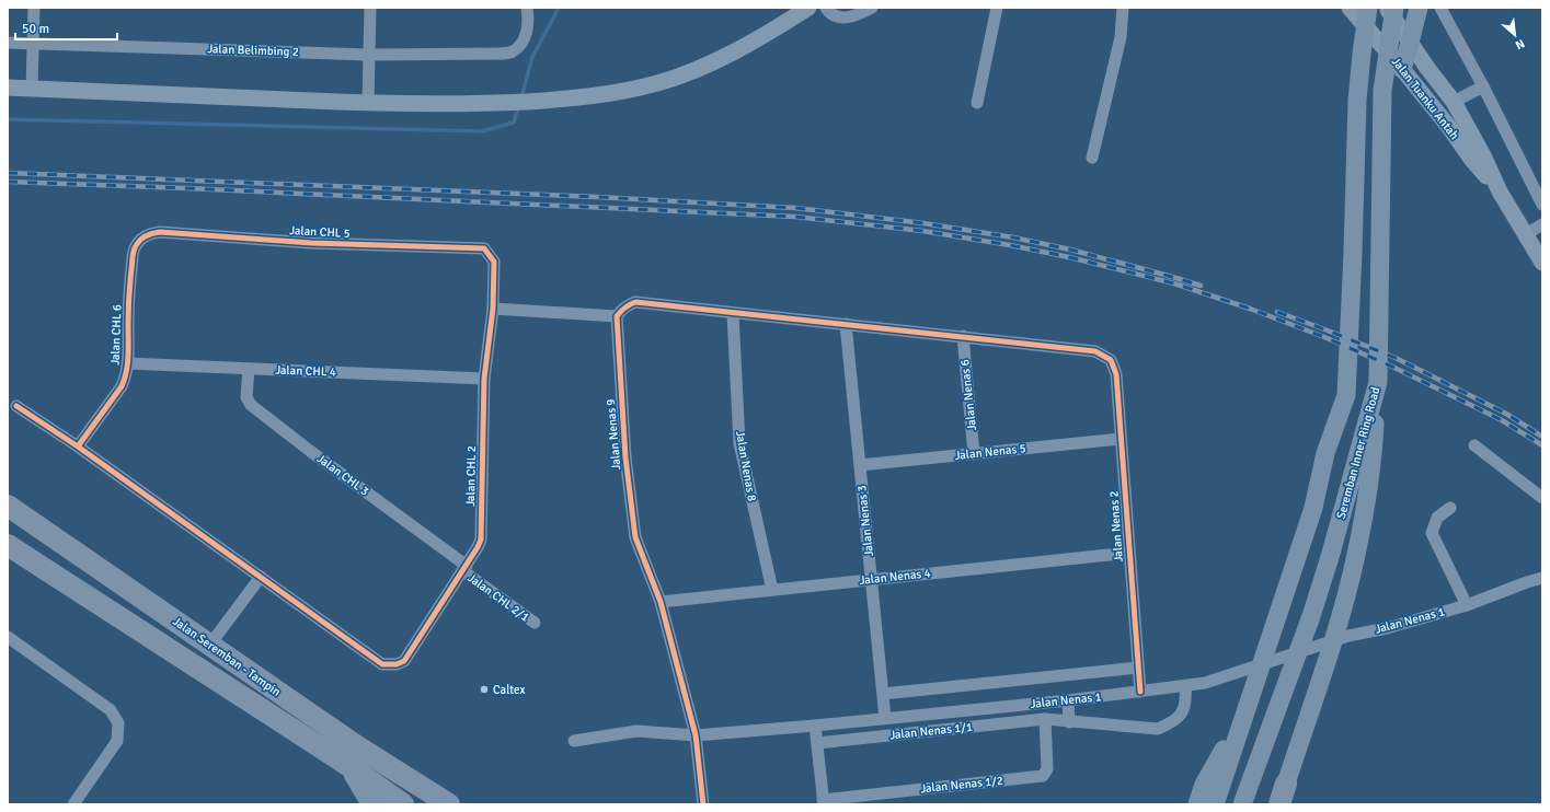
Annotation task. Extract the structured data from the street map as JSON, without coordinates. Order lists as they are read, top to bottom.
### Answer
{
  "streets": {
    "highway": ["Jalan Seremban - Tampin"],
    "main road": ["Jalan Tuanku Antah", "Seremban Inner Ring Road"],
    "street": [
      "Jalan Belimbing 2",
      "Jalan CHL 5",
      "Jalan CHL 6",
      "Jalan CHL 4",
      "Jalan Nenas 6",
      "Jalan Nenas 9",
      "Jalan Nenas 5",
      "Jalan Nenas 8",
      "Jalan CHL 3",
      "Jalan CHL 2",
      "Jalan Nenas 3",
      "Jalan Nenas 2",
      "Jalan Nenas 4",
      "Jalan CHL 2/1",
      "Jalan Nenas 1",
      "Jalan Nenas 1/1",
      "Jalan Nenas 1/2"
    ]
  },
  "crossings": [
    ["Jalan CHL 5", "Jalan CHL 6"],
    ["Jalan CHL 5", "Jalan CHL 2"],
    ["Jalan CHL 6", "Jalan CHL 4"],
    ["Jalan CHL 4", "Jalan CHL 3"],
    ["Jalan CHL 4", "Jalan CHL 2"],
    ["Jalan Nenas 6", "Jalan Nenas 5"],
    ["Jalan Nenas 6", "Jalan Nenas 2"],
    ["Jalan Nenas 9", "Jalan Nenas 4"],
    ["Jalan Nenas 9", "Jalan Nenas 1"],
    ["Jalan Nenas 5", "Jalan Nenas 3"],
    ["Jalan Nenas 5", "Jalan Nenas 2"],
    ["Jalan Nenas 8", "Jalan Nenas 4"],
    ["Jalan CHL 3", "Jalan CHL 2"],
    ["Jalan CHL 3", "Jalan CHL 2/1"],
    ["Jalan CHL 2", "Jalan CHL 2/1"],
    ["Jalan Nenas 3", "Jalan Nenas 4"],
    ["Jalan Nenas 3", "Jalan Nenas 1"],
    ["Jalan Nenas 2", "Jalan Nenas 4"],
    ["Jalan Nenas 2", "Jalan Nenas 1"],
    ["Jalan Nenas 1", "Jalan Nenas 1/1"],
    ["Jalan Nenas 1/1", "Jalan Nenas 1/2"]
  ],
  "places": ["Caltex"],
  "scale_bar": "50 m",
  "north": "bottom right"
}
